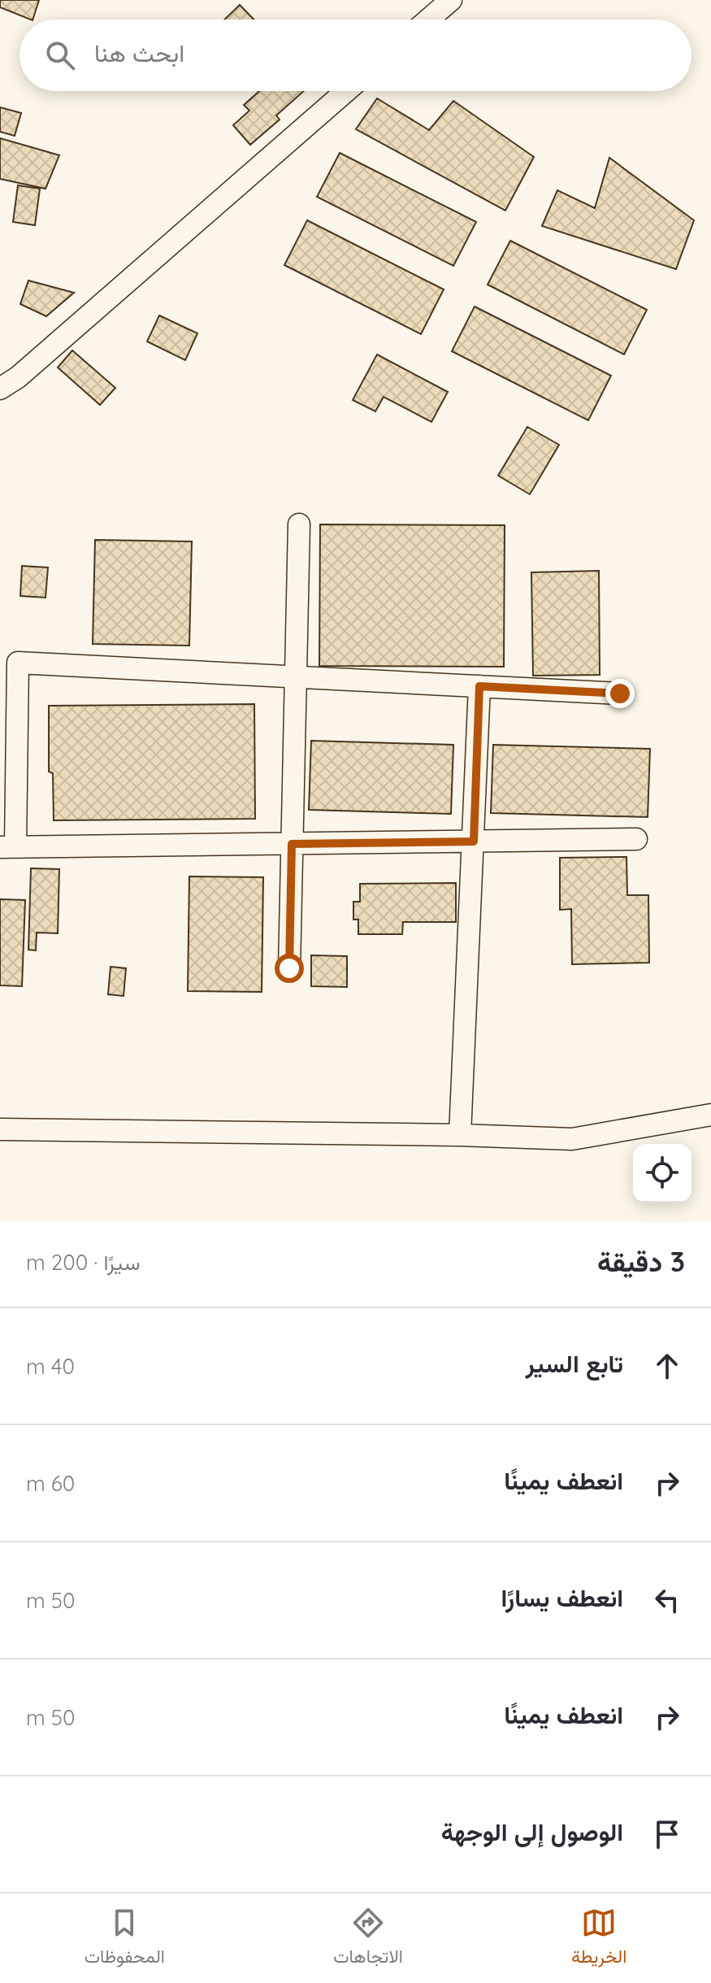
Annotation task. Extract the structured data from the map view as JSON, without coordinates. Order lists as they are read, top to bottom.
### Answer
{
  "page": {
    "search": "ابحث هنا",
    "heading": ["3 دقيقة", "سيرًا · 200 m"],
    "list": [
      ["تابع السير", "40 m"],
      ["انعطف يمينًا", "60 m"],
      ["انعطف يسارًا", "50 m"],
      ["انعطف يمينًا", "50 m"],
      "الوصول إلى الوجهة"
    ],
    "nav": ["الخريطة", "الاتجاهات", "المحفوظات"]
  }
}
